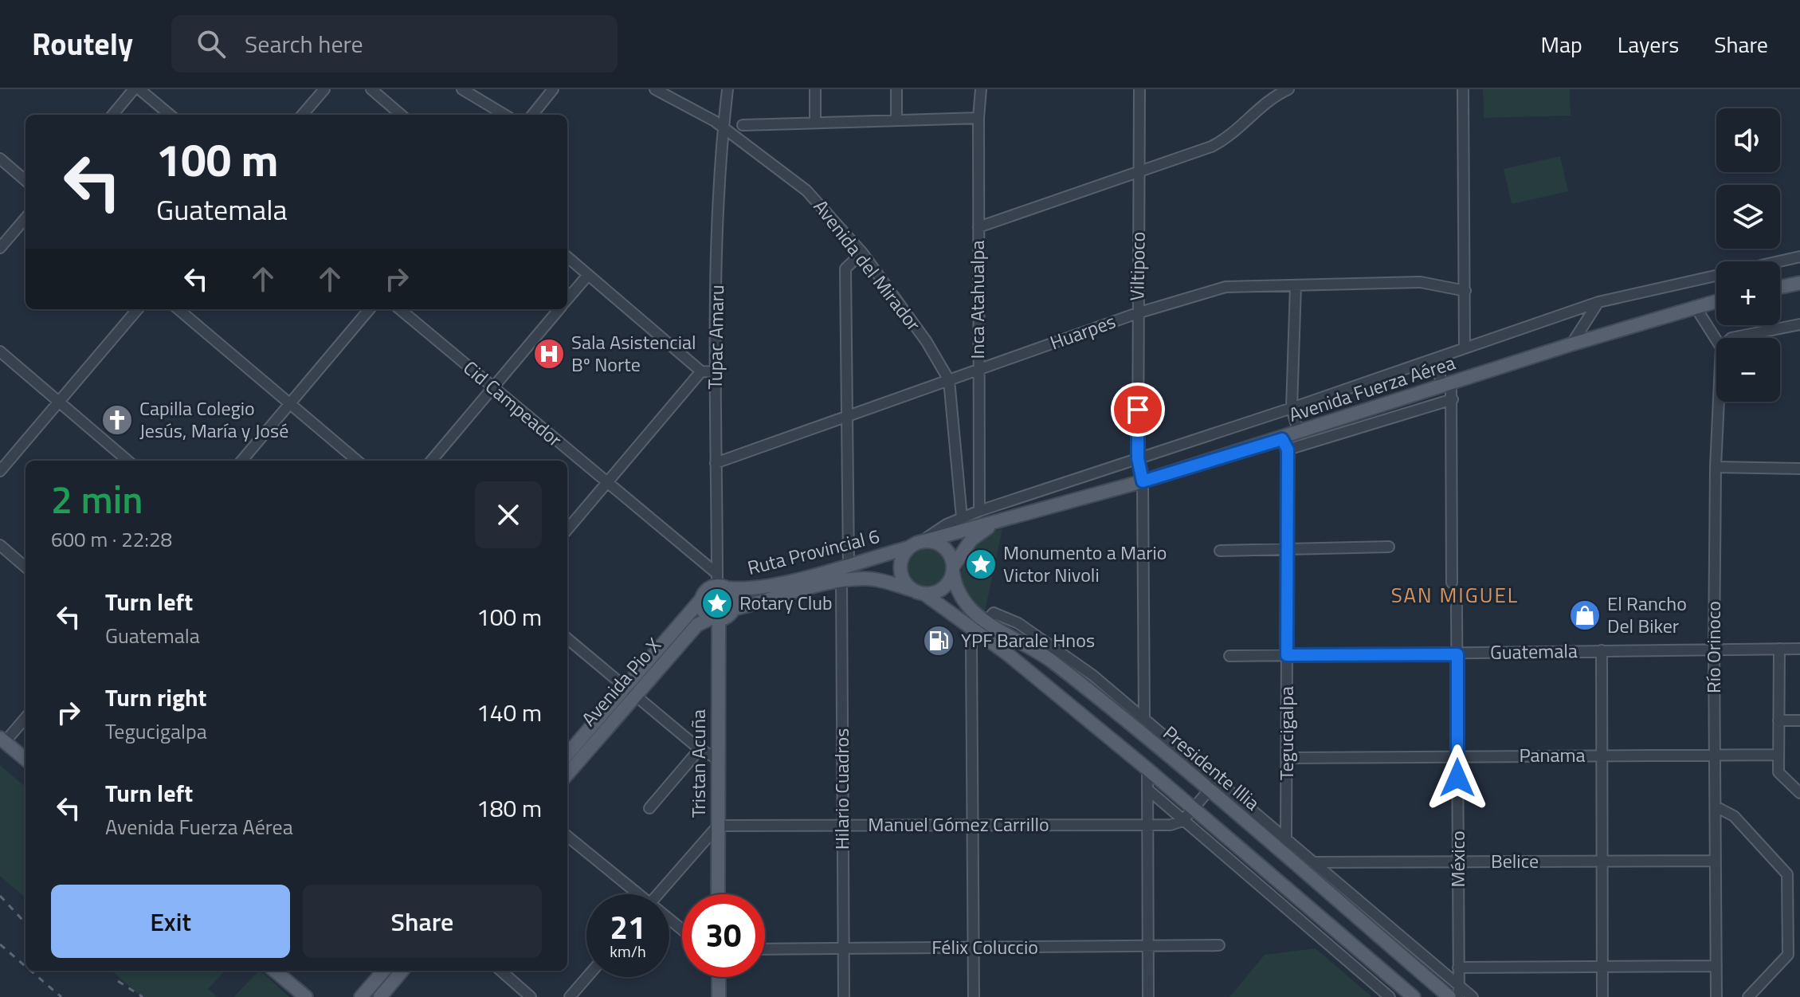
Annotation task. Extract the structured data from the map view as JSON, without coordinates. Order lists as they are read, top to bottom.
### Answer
{
  "streets": {
    "main road": [
      "Avenida Fuerza Aérea",
      "Ruta Provincial 6",
      "Avenida Pio X",
      "Tristan Acuña",
      "Presidente Illia"
    ],
    "street": [
      "Avenida del Mirador",
      "Viltipoco",
      "Inca Atahualpa",
      "Huarpes",
      "Tupac Amaru",
      "Cid Campeador",
      "Río Orinoco",
      "Guatemala",
      "Tegucigalpa",
      "Panama",
      "Hilario Cuadros",
      "Manuel Gómez Carrillo",
      "México",
      "Belice",
      "Félix Coluccio"
    ]
  },
  "crossings": [
    ["Avenida del Mirador", "Huarpes"],
    ["Avenida del Mirador", "Tupac Amaru"],
    ["Viltipoco", "Huarpes"],
    ["Viltipoco", "Avenida Fuerza Aérea"],
    ["Inca Atahualpa", "Huarpes"],
    ["Huarpes", "Tupac Amaru"],
    ["Tupac Amaru", "Cid Campeador"],
    ["Tupac Amaru", "Ruta Provincial 6"],
    ["Tupac Amaru", "Avenida Pio X"],
    ["Tupac Amaru", "Tristan Acuña"],
    ["Avenida Fuerza Aérea", "Ruta Provincial 6"],
    ["Avenida Fuerza Aérea", "Tegucigalpa"],
    ["Cid Campeador", "Ruta Provincial 6"],
    ["Cid Campeador", "Avenida Pio X"],
    ["Cid Campeador", "Tristan Acuña"],
    ["Ruta Provincial 6", "Avenida Pio X"],
    ["Ruta Provincial 6", "Tristan Acuña"],
    ["Ruta Provincial 6", "Presidente Illia"],
    ["Ruta Provincial 6", "Hilario Cuadros"],
    ["Río Orinoco", "Guatemala"],
    ["Río Orinoco", "Panama"],
    ["Río Orinoco", "Belice"],
    ["Guatemala", "Tegucigalpa"],
    ["Guatemala", "México"],
    ["Avenida Pio X", "Tristan Acuña"],
    ["Tegucigalpa", "Panama"],
    ["Panama", "México"],
    ["Tristan Acuña", "Manuel Gómez Carrillo"],
    ["Hilario Cuadros", "Manuel Gómez Carrillo"],
    ["Hilario Cuadros", "Félix Coluccio"],
    ["México", "Belice"]
  ],
  "districts": ["SAN MIGUEL"],
  "places": {
    "hospital": ["Sala Asistencial Bº Norte"],
    "church": ["Capilla Colegio Jesús, María y José"],
    "place": ["Monumento a Mario Victor Nivoli", "Rotary Club"],
    "shop": ["El Rancho Del Biker"],
    "fuel station": ["YPF Barale Hnos"]
  },
  "page": {
    "header": "Routely",
    "search": "Search here",
    "nav": ["Map", "Layers", "Share"],
    "map_buttons": ["+", "−"],
    "turn": ["100 m", "Guatemala"],
    "heading": ["2 min", "600 m · 22:28"],
    "list": [
      {
        "name": "Turn left",
        "note": "Guatemala",
        "value": "100 m"
      },
      {
        "name": "Turn right",
        "note": "Tegucigalpa",
        "value": "140 m"
      },
      {
        "name": "Turn left",
        "note": "Avenida Fuerza Aérea",
        "value": "180 m"
      }
    ],
    "buttons": ["Exit", "Share"],
    "speed": "21 km/h",
    "limit": "30"
  }
}
